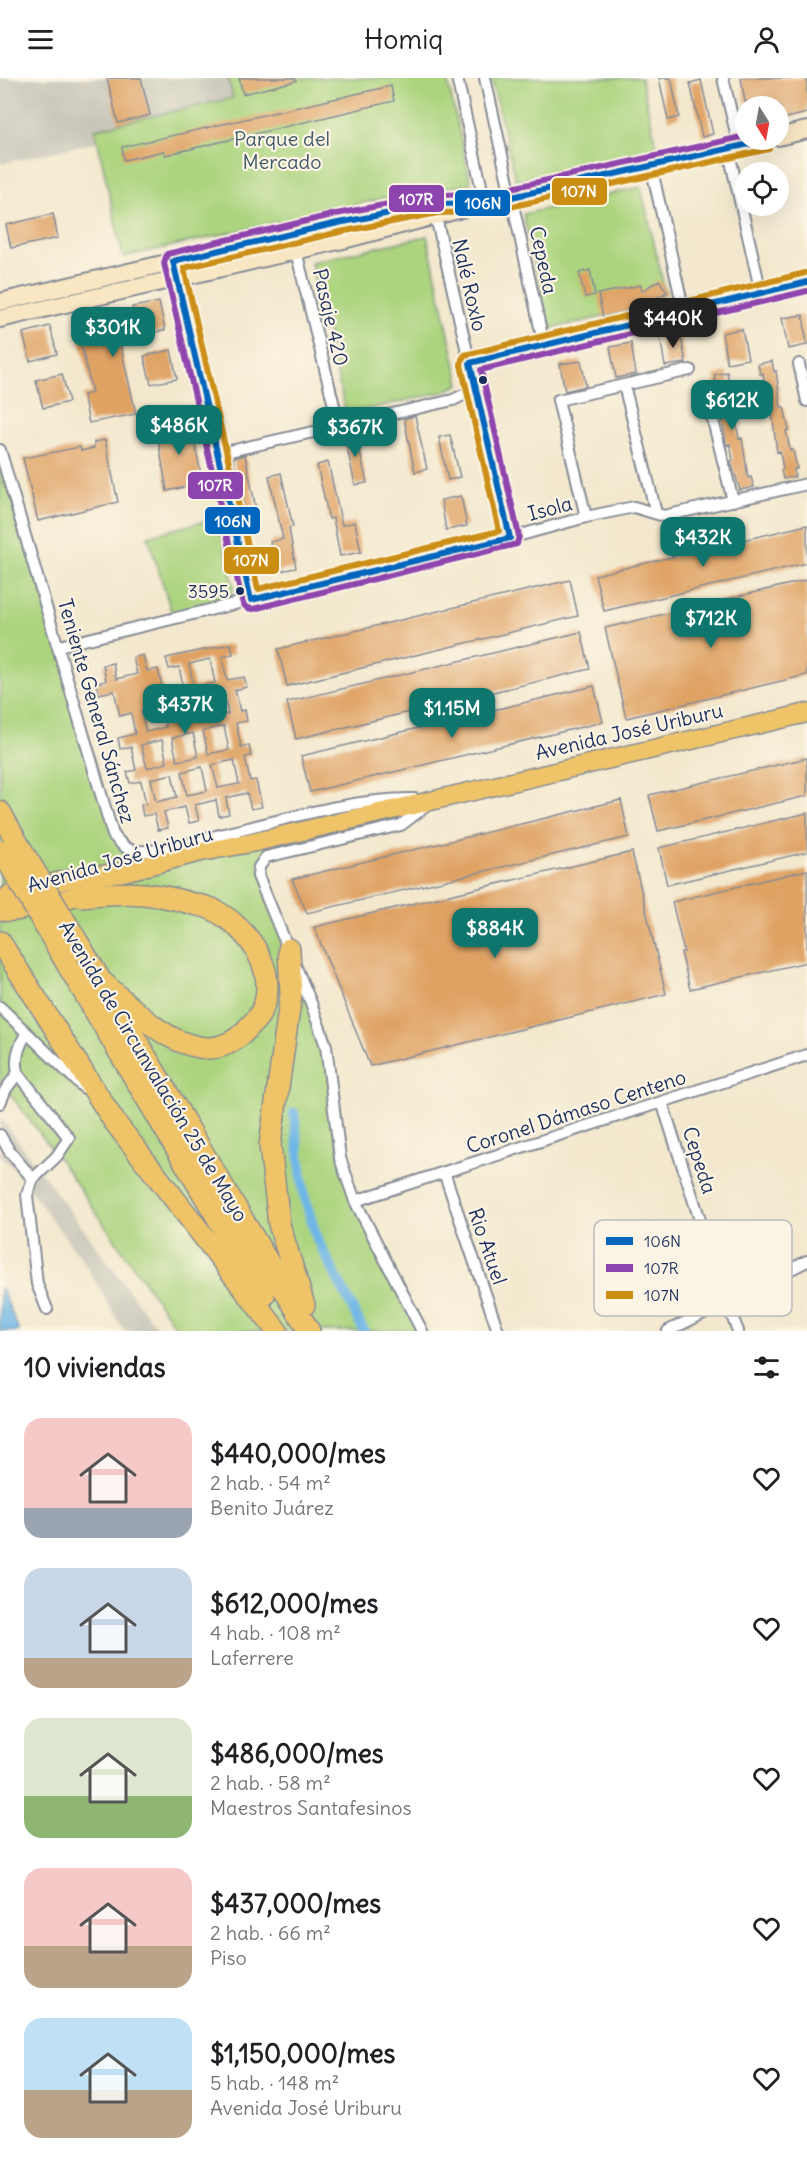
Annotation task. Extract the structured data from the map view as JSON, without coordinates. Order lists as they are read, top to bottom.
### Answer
{
  "streets": {
    "highway": ["Avenida de Circunvalación 25 de Mayo"],
    "main road": ["Avenida José Uriburu"],
    "street": [
      "Cepeda",
      "Nalé Roxlo",
      "Pasaje 420",
      "Isola",
      "Teniente General Sánchez",
      "Coronel Dámaso Centeno",
      "Rio Atuel"
    ]
  },
  "crossings": [
    ["Cepeda", "Coronel Dámaso Centeno"],
    ["Nalé Roxlo", "Isola"],
    ["Isola", "Teniente General Sánchez"],
    ["Teniente General Sánchez", "Avenida José Uriburu"],
    ["Coronel Dámaso Centeno", "Rio Atuel"]
  ],
  "parks": ["Parque del Mercado"],
  "places": ["3595"],
  "lines": ["transit line 107R", "transit line 106N", "transit line 107N"],
  "legend": ["106N", "107R", "107N"],
  "north": "bottom",
  "page": {
    "header": "Homiq",
    "price": [
      "$440K",
      "$301K",
      "$612K",
      "$486K",
      "$367K",
      "$432K",
      "$712K",
      "$437K",
      "$1.15M",
      "$884K"
    ],
    "heading": "10 viviendas",
    "list": [
      {
        "name": "$440,000/mes",
        "note": "2 hab. · 54 m² · Benito Juárez"
      },
      {
        "name": "$612,000/mes",
        "note": "4 hab. · 108 m² · Laferrere"
      },
      {
        "name": "$486,000/mes",
        "note": "2 hab. · 58 m² · Maestros Santafesinos"
      },
      {
        "name": "$437,000/mes",
        "note": "2 hab. · 66 m² · Piso"
      },
      {
        "name": "$1,150,000/mes",
        "note": "5 hab. · 148 m² · Avenida José Uriburu"
      }
    ]
  }
}
